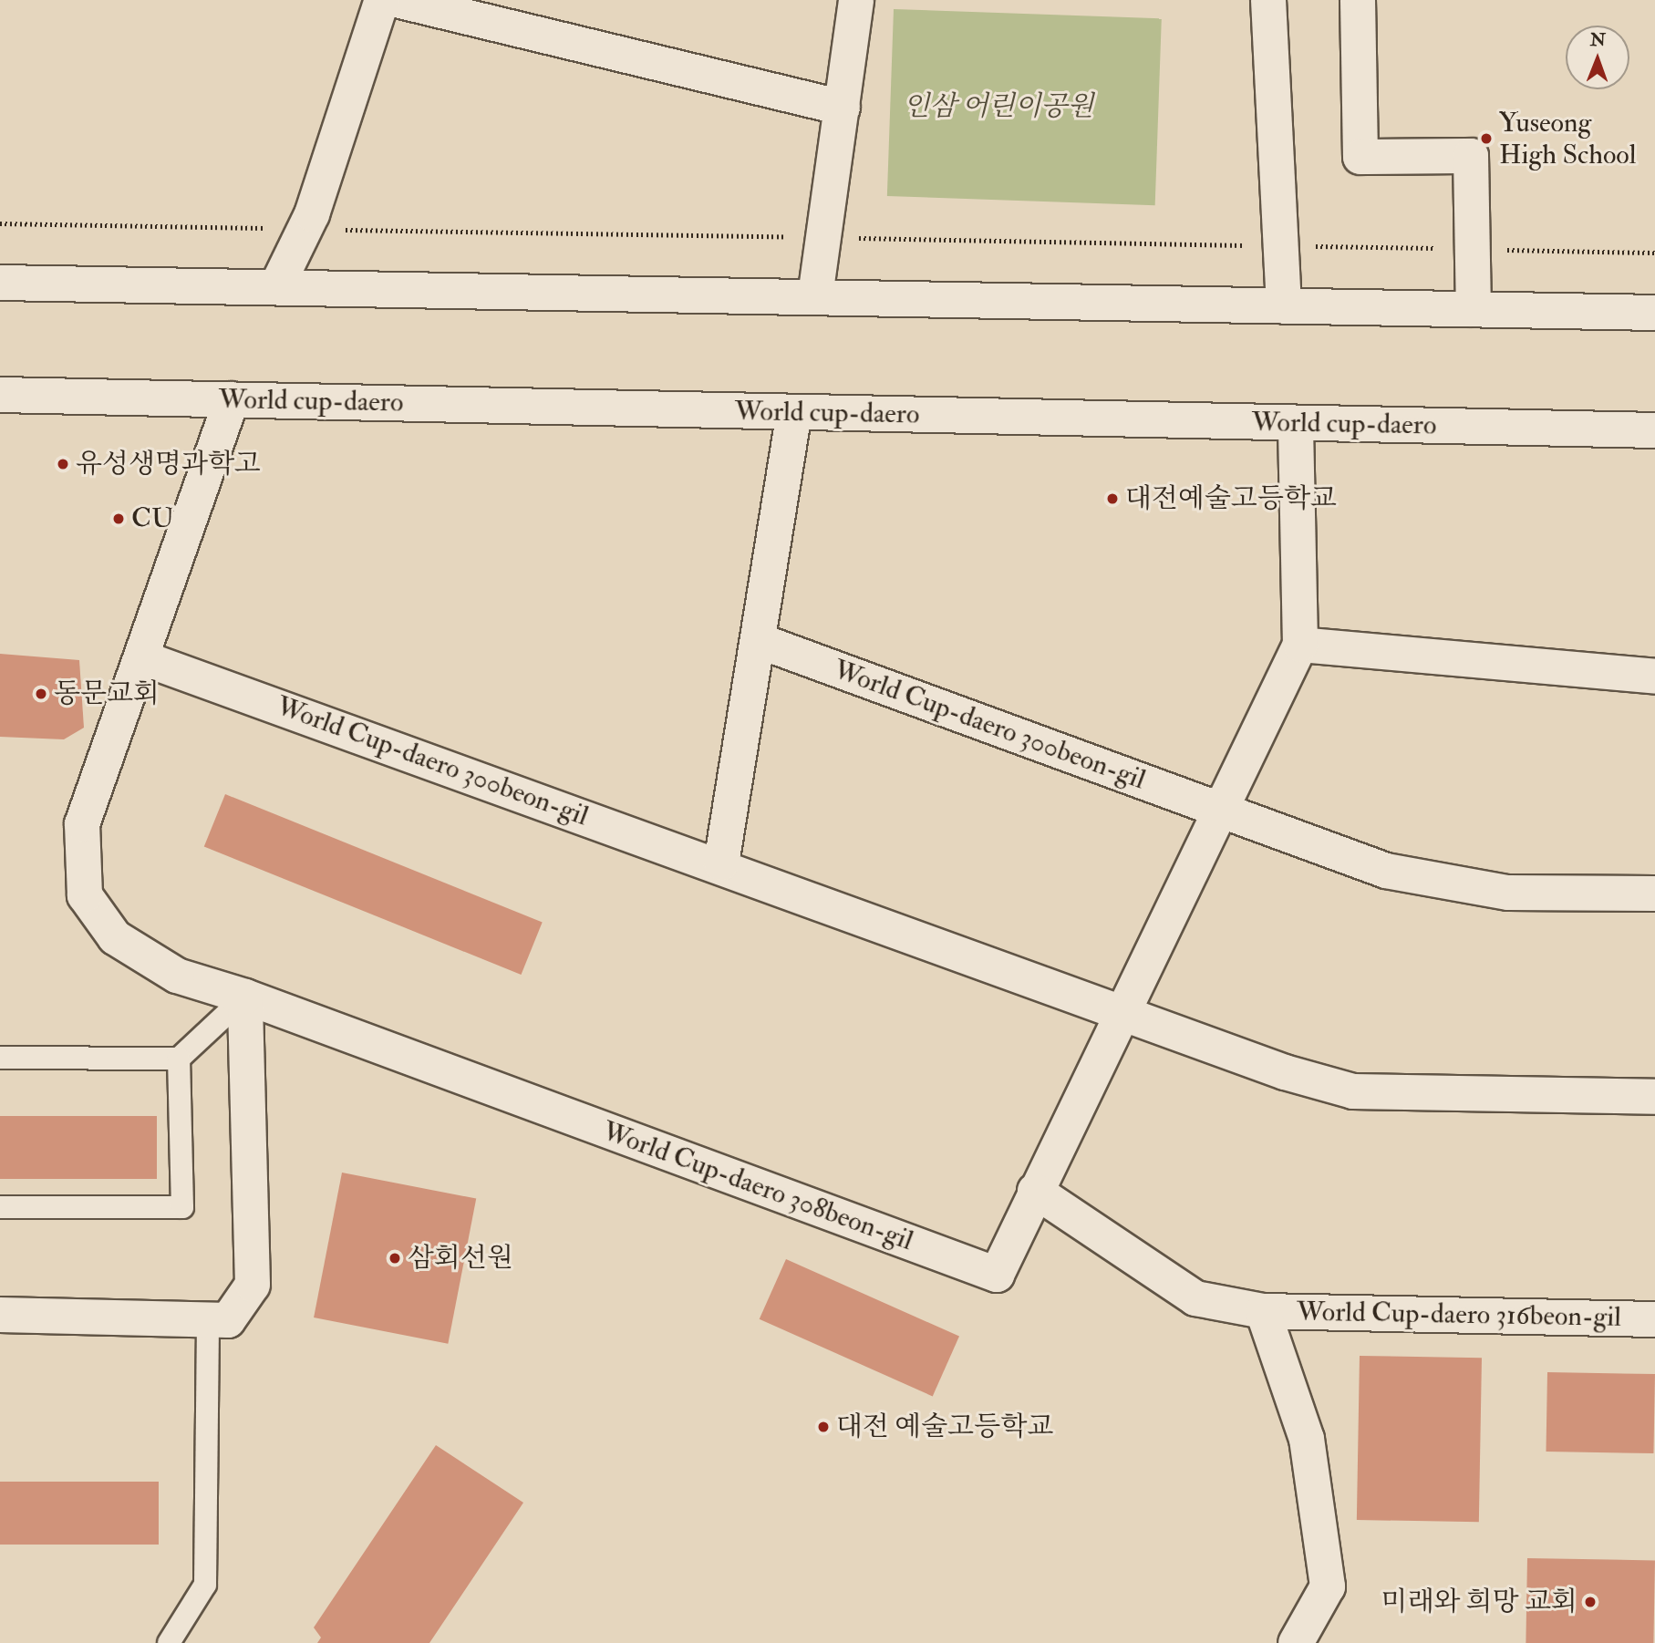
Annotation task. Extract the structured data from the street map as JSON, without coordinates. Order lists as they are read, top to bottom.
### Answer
{
  "streets": {
    "street": [
      "World cup-daero",
      "World Cup-daero 300beon-gil",
      "World Cup-daero 308beon-gil",
      "World Cup-daero 316beon-gil"
    ]
  },
  "crossings": [
    ["World cup-daero", "World Cup-daero 308beon-gil"],
    ["World Cup-daero 300beon-gil", "World Cup-daero 308beon-gil"],
    ["World Cup-daero 308beon-gil", "World Cup-daero 316beon-gil"]
  ],
  "parks": ["인삼 어린이공원"],
  "places": [
    "Yuseong High School",
    "유성생명과학고",
    "대전예술고등학교",
    "CU",
    "동문교회",
    "삼회선원",
    "대전 예술고등학교",
    "미래와 희망 교회"
  ],
  "north": "top"
}
